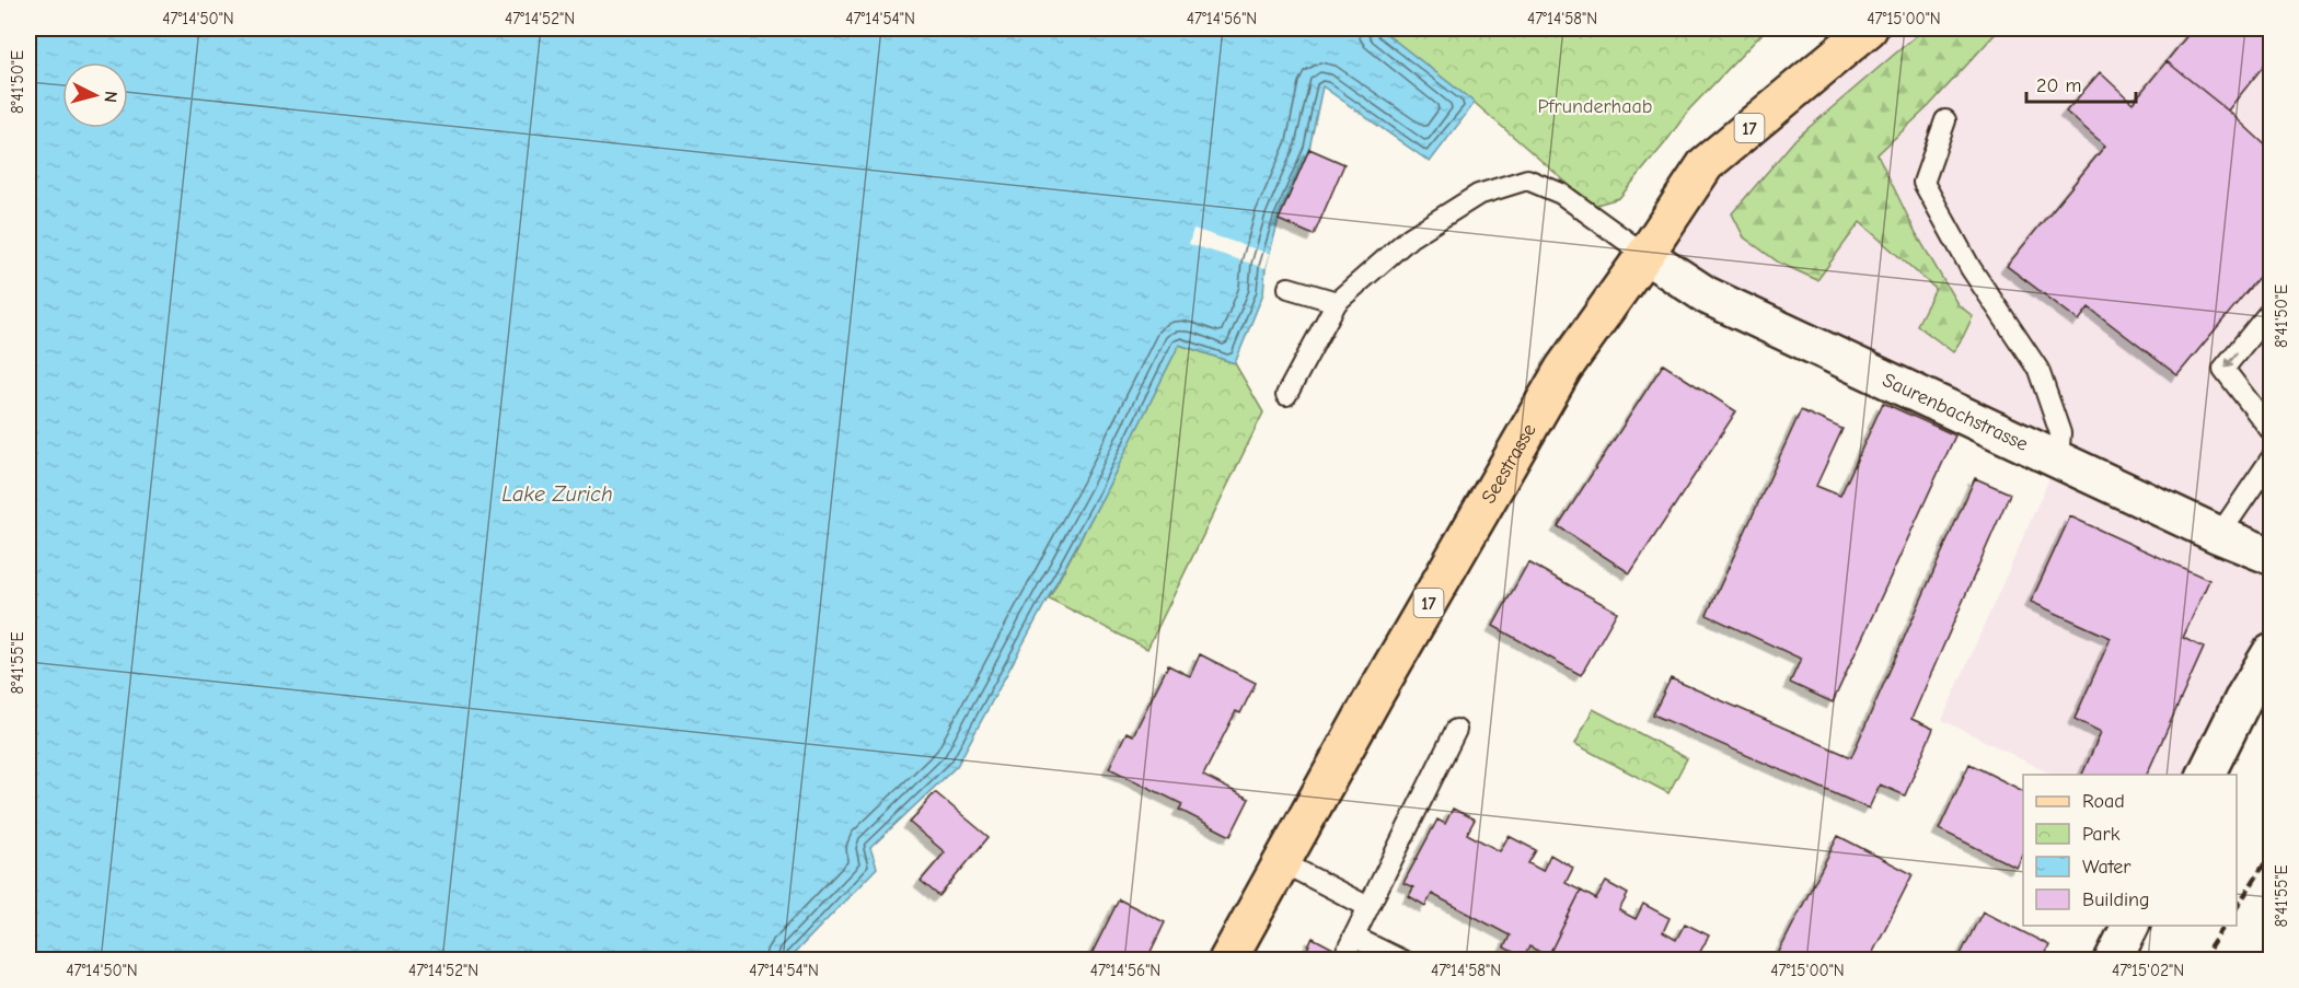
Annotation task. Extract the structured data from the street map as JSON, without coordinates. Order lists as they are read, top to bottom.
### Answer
{
  "streets": {
    "main road": ["17", "Seestrasse"],
    "street": ["Saurenbachstrasse"]
  },
  "crossings": [
    ["Saurenbachstrasse", "Seestrasse"]
  ],
  "water": ["Lake Zurich"],
  "parks": ["Pfrunderhaab"],
  "legend": [
    "Road",
    "Park",
    "Water",
    "Building"
  ],
  "scale_bar": "20 m",
  "north": "right",
  "coordinates": [
    "47°14'50\"N",
    "47°14'52\"N",
    "47°14'54\"N",
    "47°14'56\"N",
    "47°14'58\"N",
    "47°15'00\"N",
    "8°41'50\"E",
    "8°41'55\"E",
    "47°15'02\"N"
  ]
}
